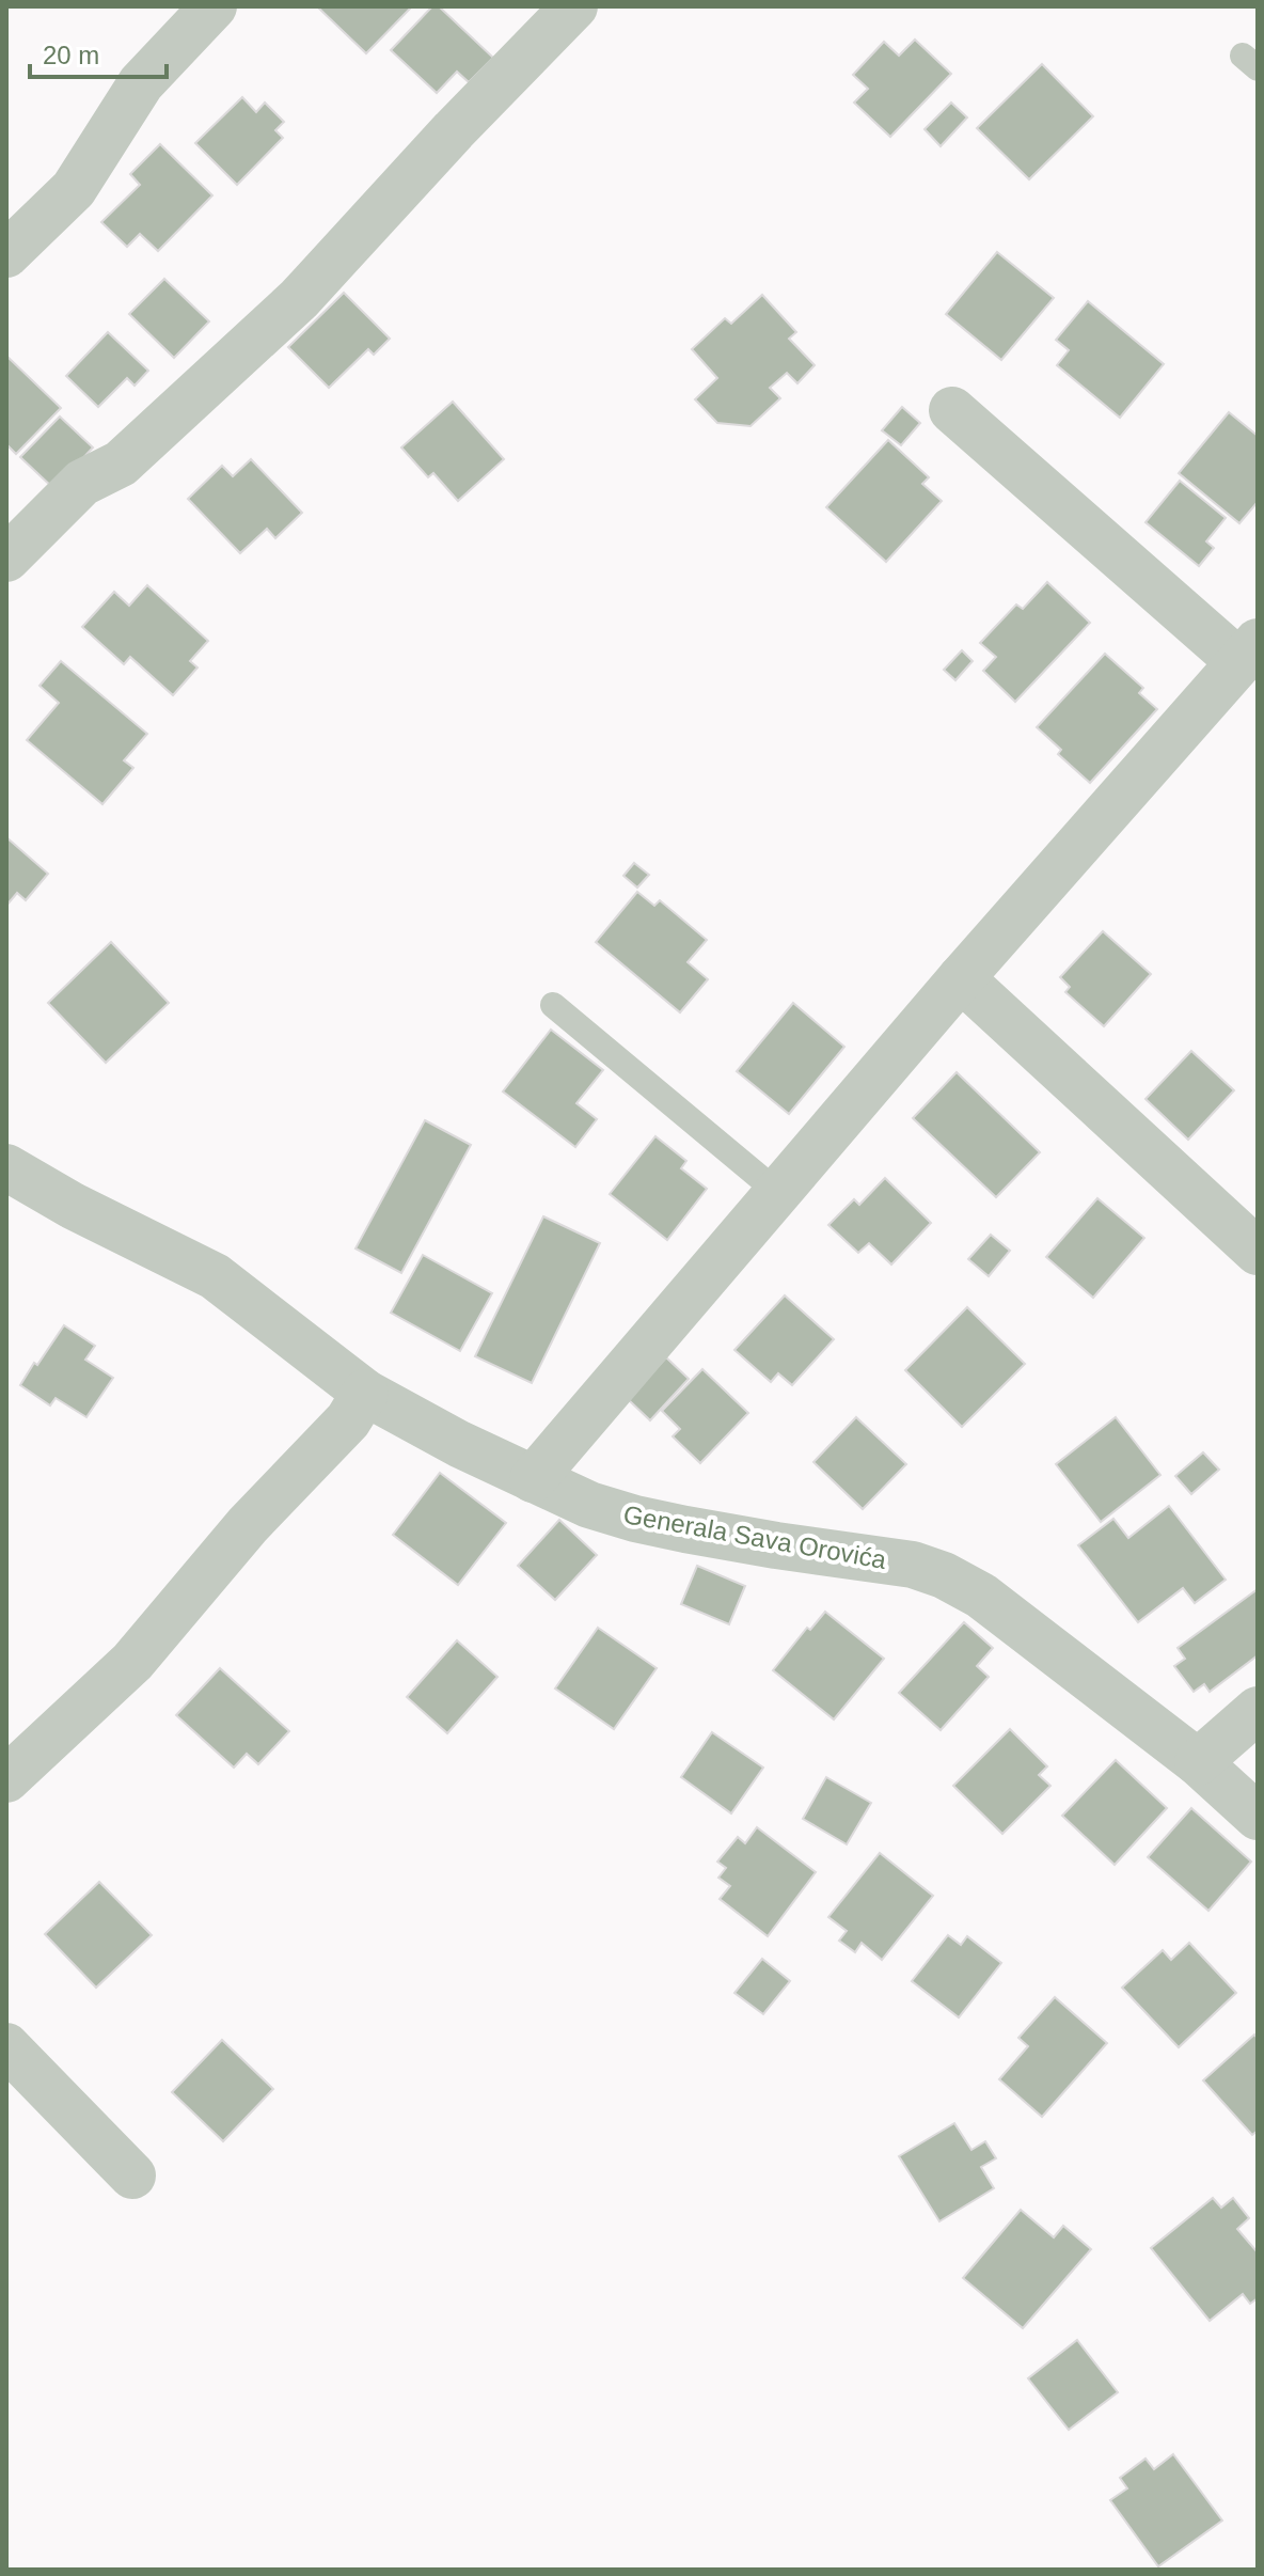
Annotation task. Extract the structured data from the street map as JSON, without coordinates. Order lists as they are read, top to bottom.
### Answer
{
  "streets": {
    "street": ["Generala Sava Orovića"]
  },
  "scale_bar": "20 m"
}
